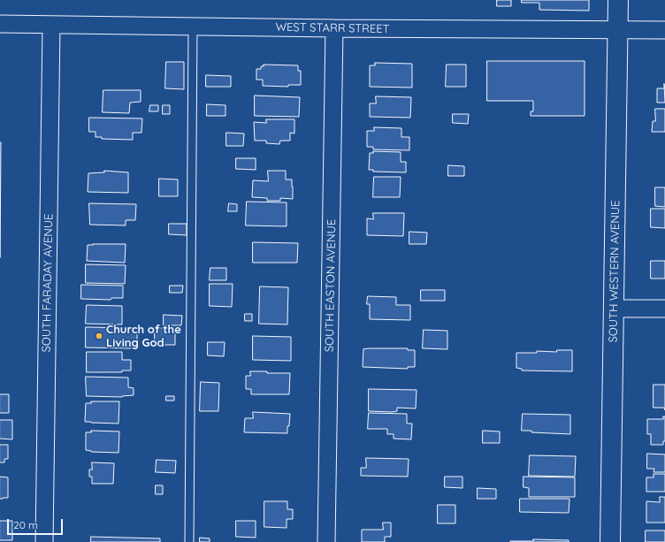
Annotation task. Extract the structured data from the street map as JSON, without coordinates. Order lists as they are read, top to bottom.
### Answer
{
  "streets": {
    "main road": ["SOUTH WESTERN AVENUE"],
    "street": ["WEST STARR STREET", "SOUTH FARADAY AVENUE", "SOUTH EASTON AVENUE"]
  },
  "crossings": [
    ["WEST STARR STREET", "SOUTH WESTERN AVENUE"],
    ["WEST STARR STREET", "SOUTH FARADAY AVENUE"],
    ["WEST STARR STREET", "SOUTH EASTON AVENUE"]
  ],
  "places": ["Church of the Living God"],
  "scale_bar": "20 m"
}
